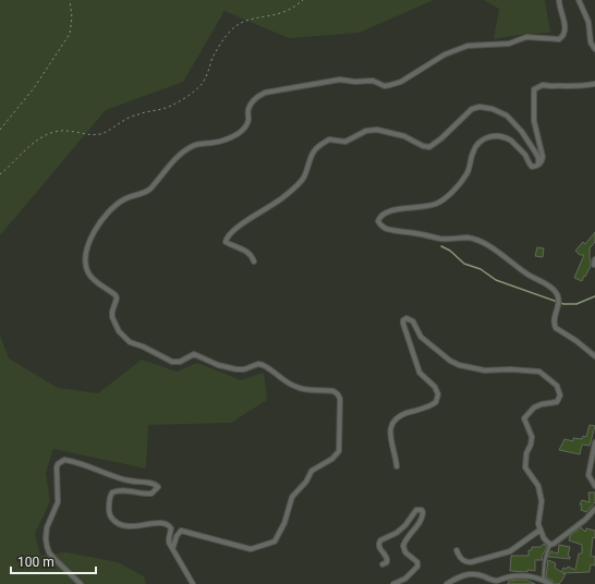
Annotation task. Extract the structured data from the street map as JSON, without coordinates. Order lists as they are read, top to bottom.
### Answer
{
  "scale_bar": "100 m"
}
